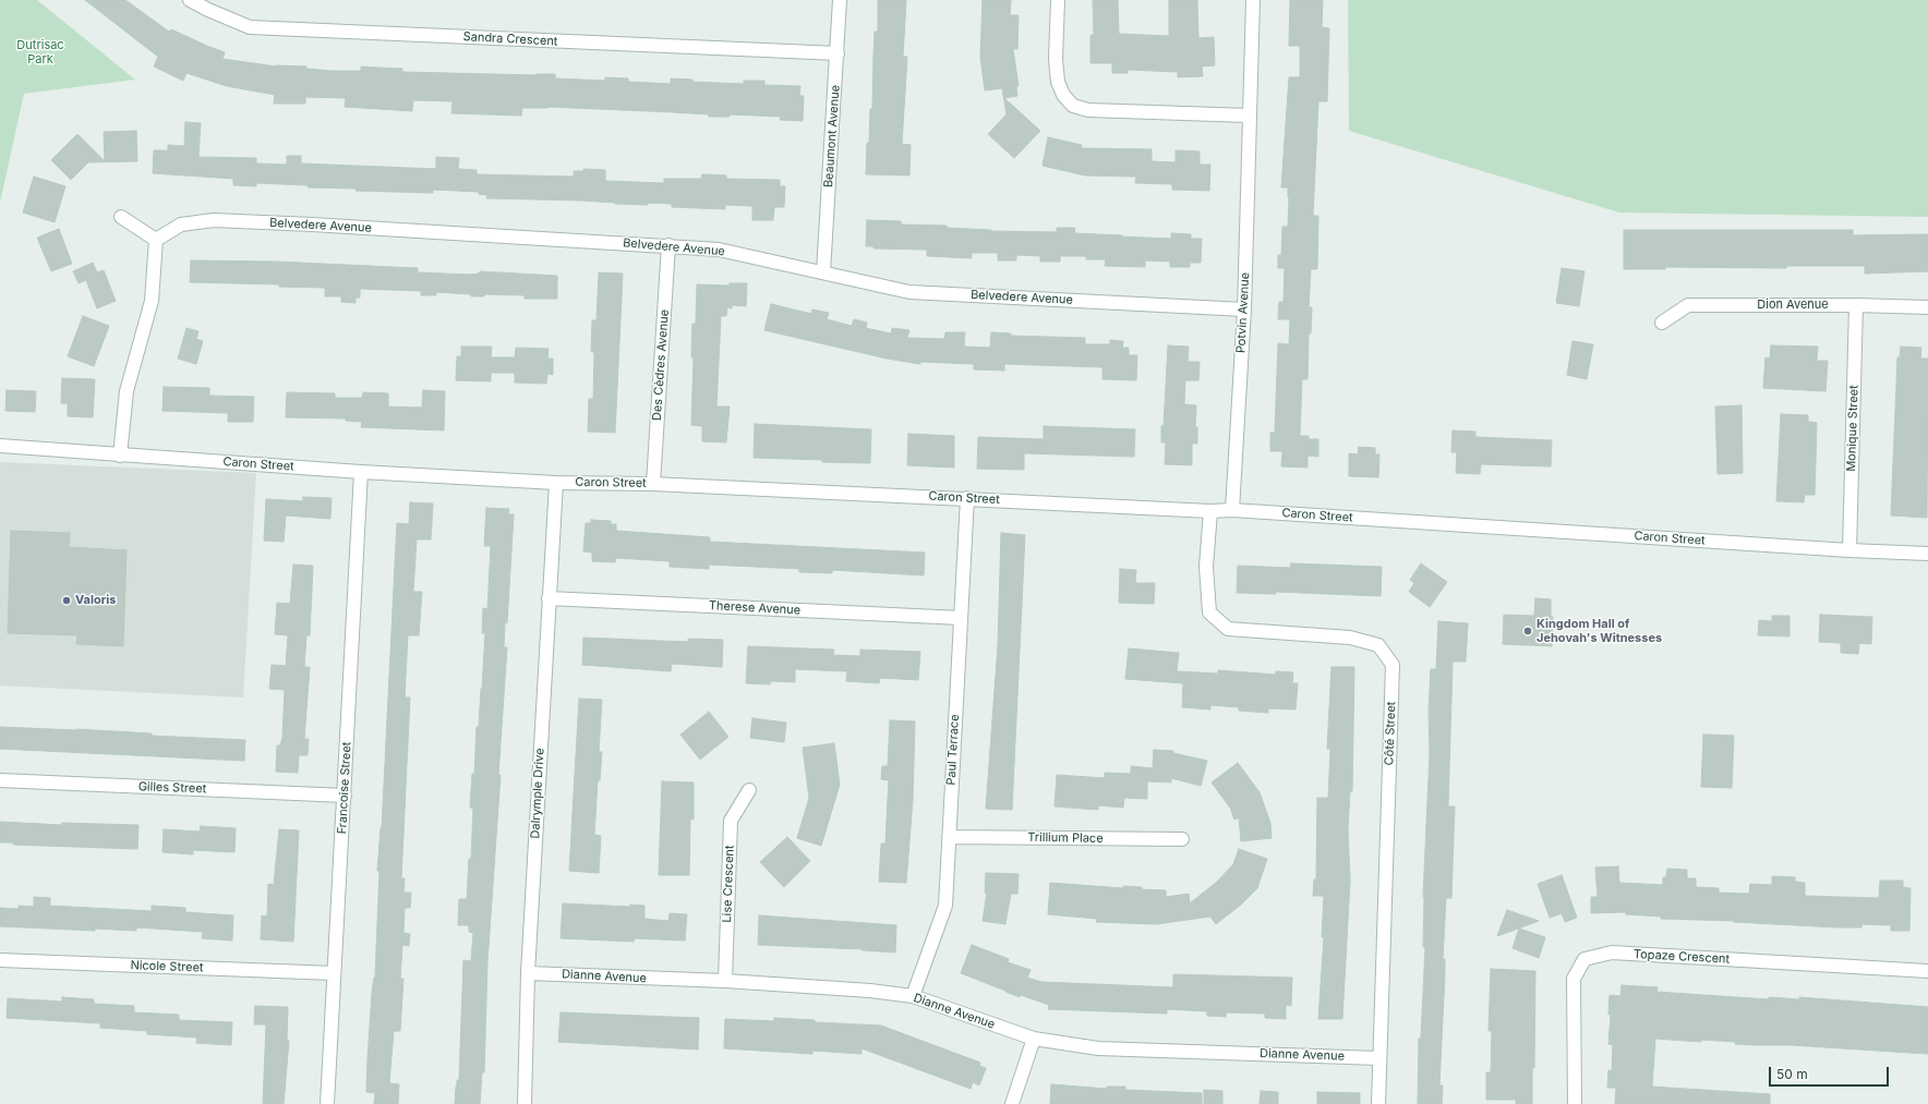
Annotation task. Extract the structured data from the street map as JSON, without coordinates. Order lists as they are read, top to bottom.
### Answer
{
  "streets": {
    "street": [
      "Sandra Crescent",
      "Beaumont Avenue",
      "Belvedere Avenue",
      "Dion Avenue",
      "Potvin Avenue",
      "Des Cèdres Avenue",
      "Monique Street",
      "Caron Street",
      "Therese Avenue",
      "Côté Street",
      "Paul Terrace",
      "Gilles Street",
      "Francoise Street",
      "Dalrymple Drive",
      "Trillium Place",
      "Lise Crescent",
      "Topaze Crescent",
      "Nicole Street",
      "Dianne Avenue"
    ]
  },
  "crossings": [
    ["Sandra Crescent", "Beaumont Avenue"],
    ["Beaumont Avenue", "Belvedere Avenue"],
    ["Belvedere Avenue", "Potvin Avenue"],
    ["Belvedere Avenue", "Des Cèdres Avenue"],
    ["Dion Avenue", "Monique Street"],
    ["Potvin Avenue", "Caron Street"],
    ["Des Cèdres Avenue", "Caron Street"],
    ["Monique Street", "Caron Street"],
    ["Caron Street", "Côté Street"],
    ["Caron Street", "Paul Terrace"],
    ["Caron Street", "Francoise Street"],
    ["Caron Street", "Dalrymple Drive"],
    ["Therese Avenue", "Paul Terrace"],
    ["Therese Avenue", "Dalrymple Drive"],
    ["Côté Street", "Dianne Avenue"],
    ["Paul Terrace", "Trillium Place"],
    ["Paul Terrace", "Dianne Avenue"],
    ["Gilles Street", "Francoise Street"],
    ["Francoise Street", "Nicole Street"],
    ["Dalrymple Drive", "Dianne Avenue"],
    ["Lise Crescent", "Dianne Avenue"]
  ],
  "parks": ["Dutrisac Park"],
  "places": ["Valoris", "Kingdom Hall of Jehovah's Witnesses"],
  "scale_bar": "50 m"
}
